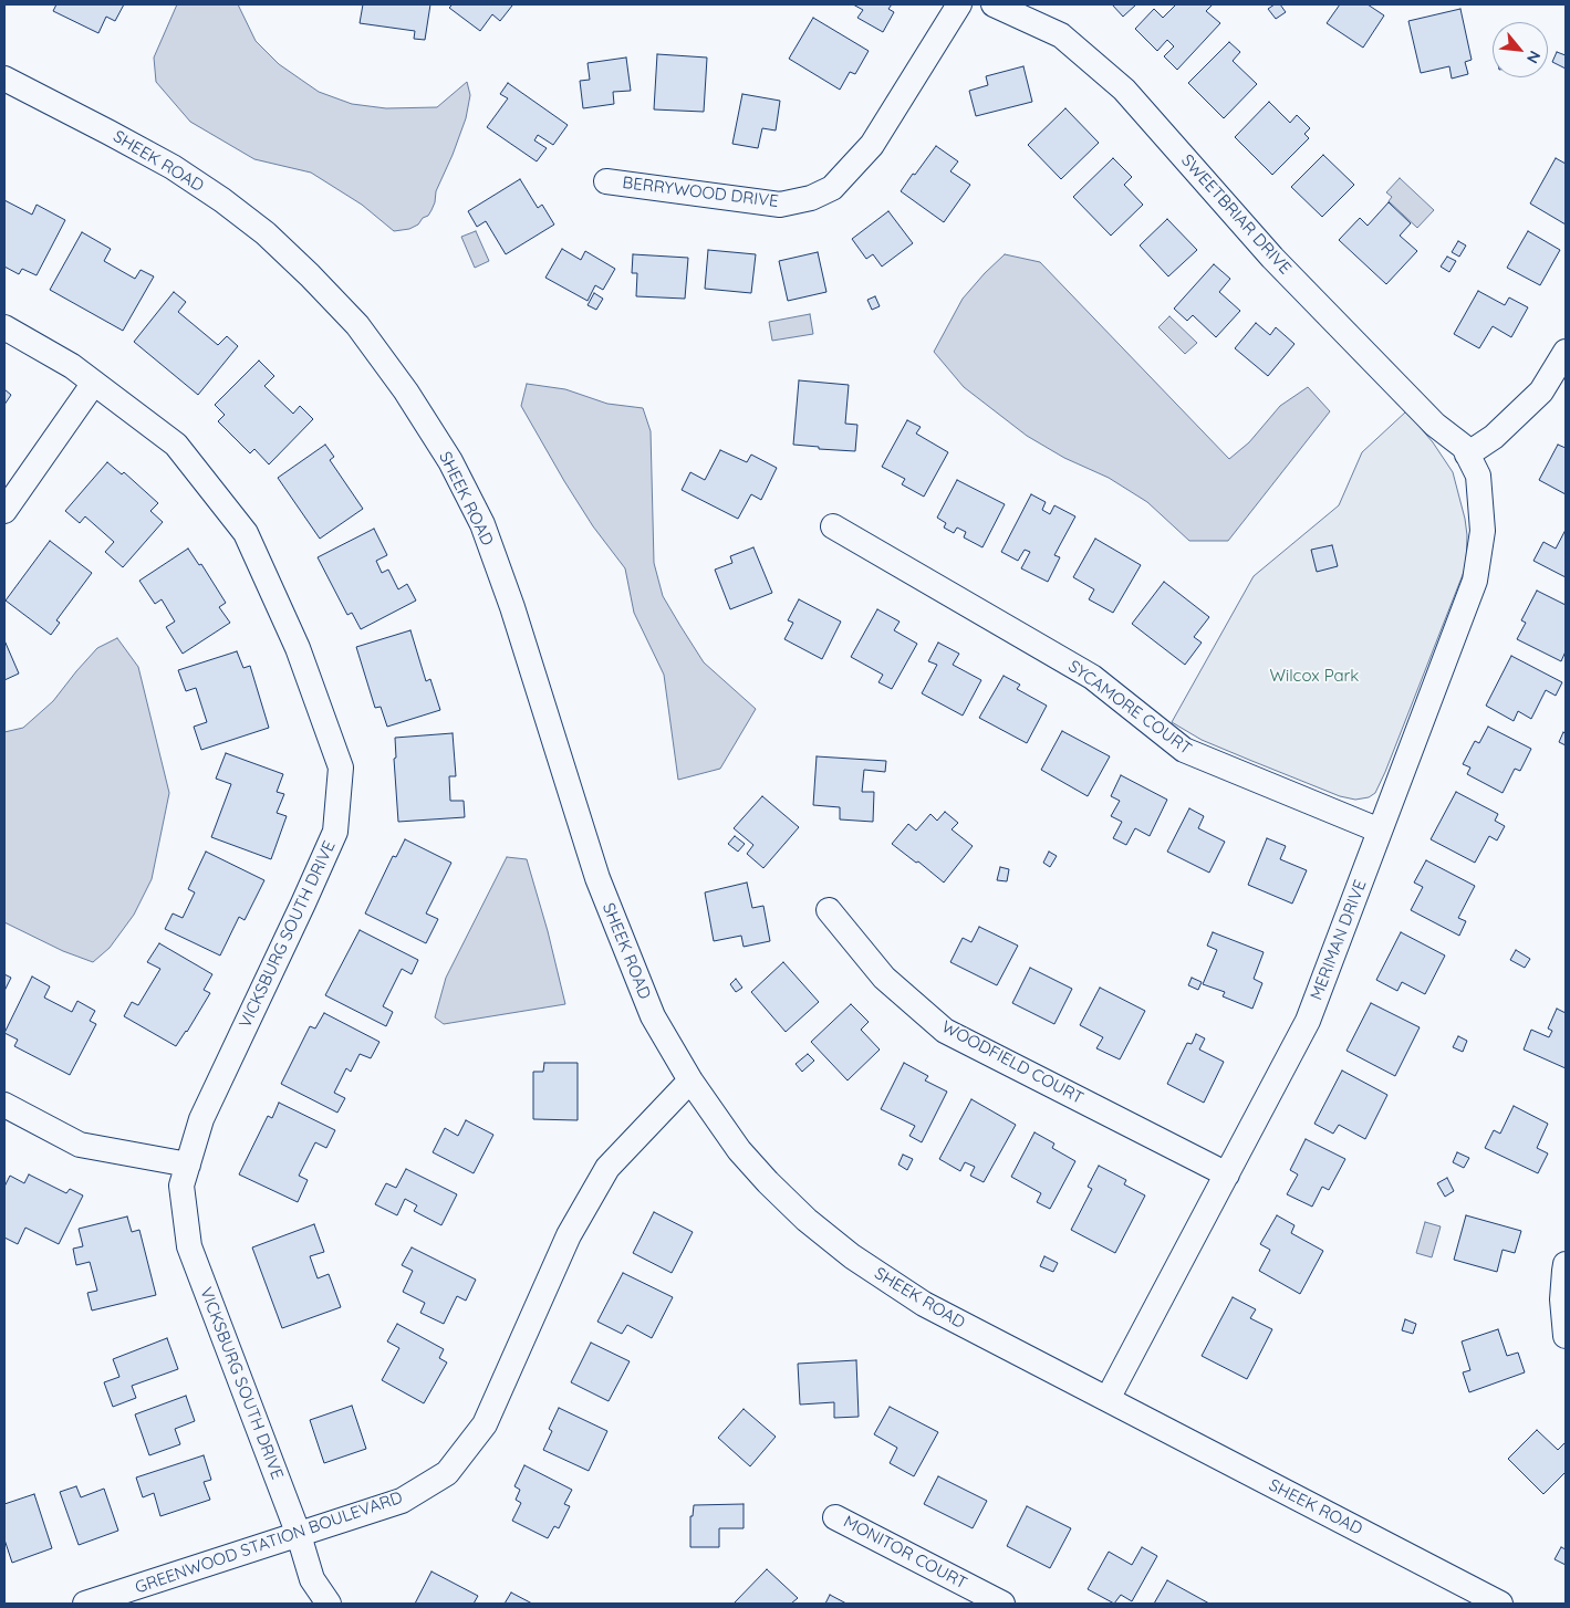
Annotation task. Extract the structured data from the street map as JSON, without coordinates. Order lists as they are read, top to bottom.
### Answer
{
  "streets": {
    "street": [
      "SHEEK ROAD",
      "BERRYWOOD DRIVE",
      "SWEETBRIAR DRIVE",
      "SYCAMORE COURT",
      "VICKSBURG SOUTH DRIVE",
      "MERIMAN DRIVE",
      "WOODFIELD COURT",
      "GREENWOOD STATION BOULEVARD",
      "MONITOR COURT"
    ]
  },
  "crossings": [
    ["SHEEK ROAD", "MERIMAN DRIVE"],
    ["SHEEK ROAD", "GREENWOOD STATION BOULEVARD"],
    ["SWEETBRIAR DRIVE", "MERIMAN DRIVE"],
    ["SYCAMORE COURT", "MERIMAN DRIVE"],
    ["VICKSBURG SOUTH DRIVE", "GREENWOOD STATION BOULEVARD"],
    ["MERIMAN DRIVE", "WOODFIELD COURT"]
  ],
  "parks": ["Wilcox Park"],
  "north": "bottom right"
}
